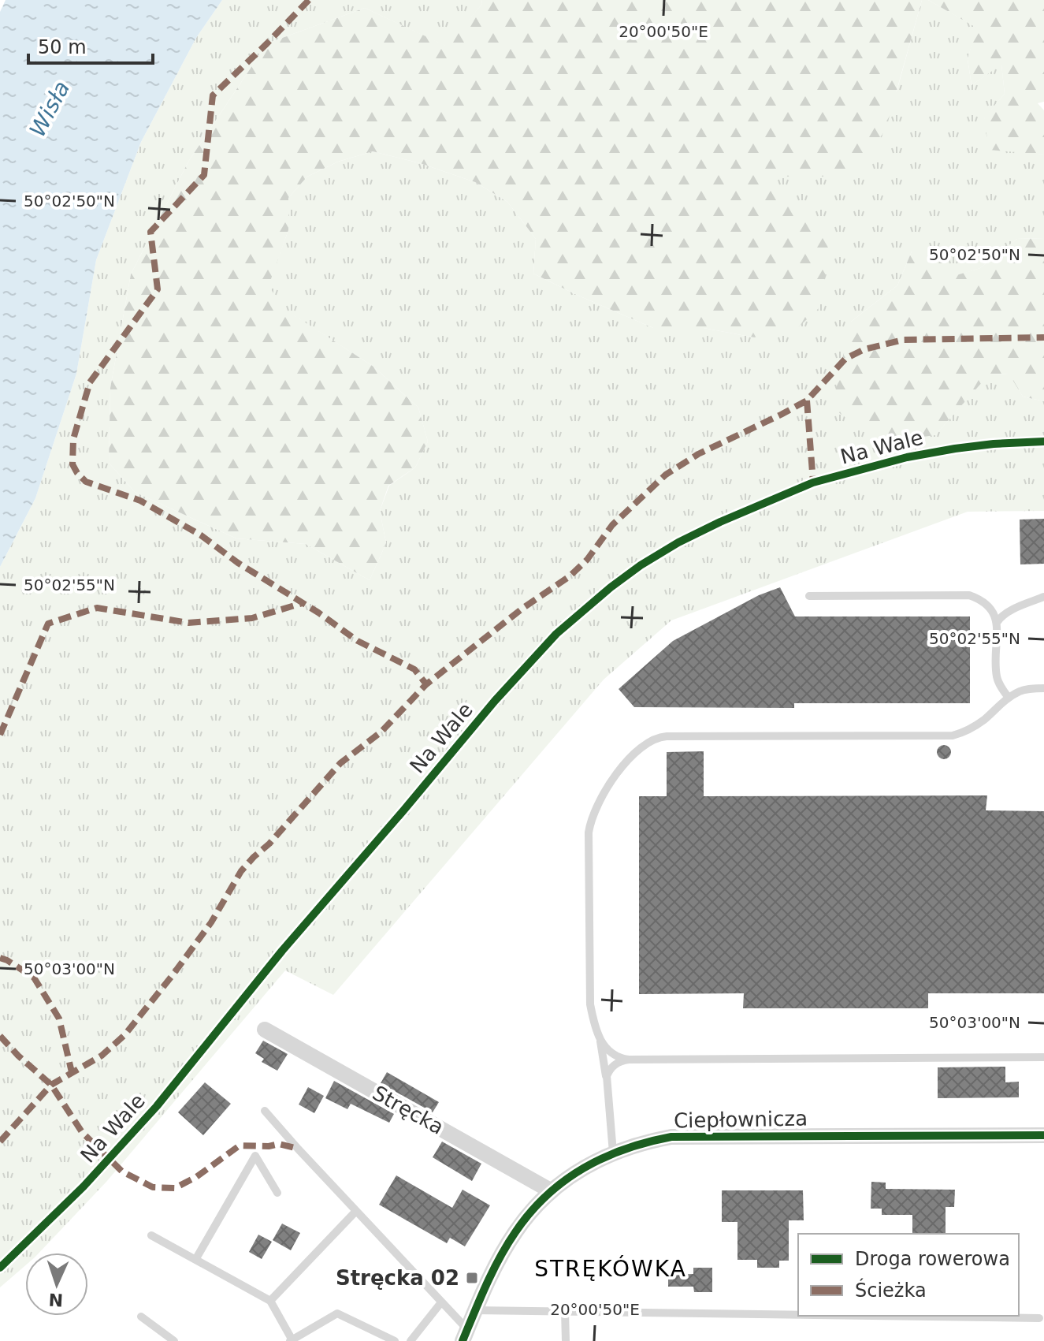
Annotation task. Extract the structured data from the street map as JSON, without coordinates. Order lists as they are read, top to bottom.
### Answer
{
  "streets": {
    "street": ["Stręcka", "Ciepłownicza"],
    "cycle path": ["Na Wale"]
  },
  "crossings": [
    ["Stręcka", "Ciepłownicza"]
  ],
  "districts": ["STRĘKÓWKA"],
  "water": ["Wisła"],
  "places": {
    "transit": ["Stręcka 02"]
  },
  "legend": ["Droga rowerowa", "Ścieżka"],
  "scale_bar": "50 m",
  "north": "bottom",
  "coordinates": [
    "20°00'50\"E",
    "50°02'50\"N",
    "50°02'55\"N",
    "50°03'00\"N"
  ]
}
